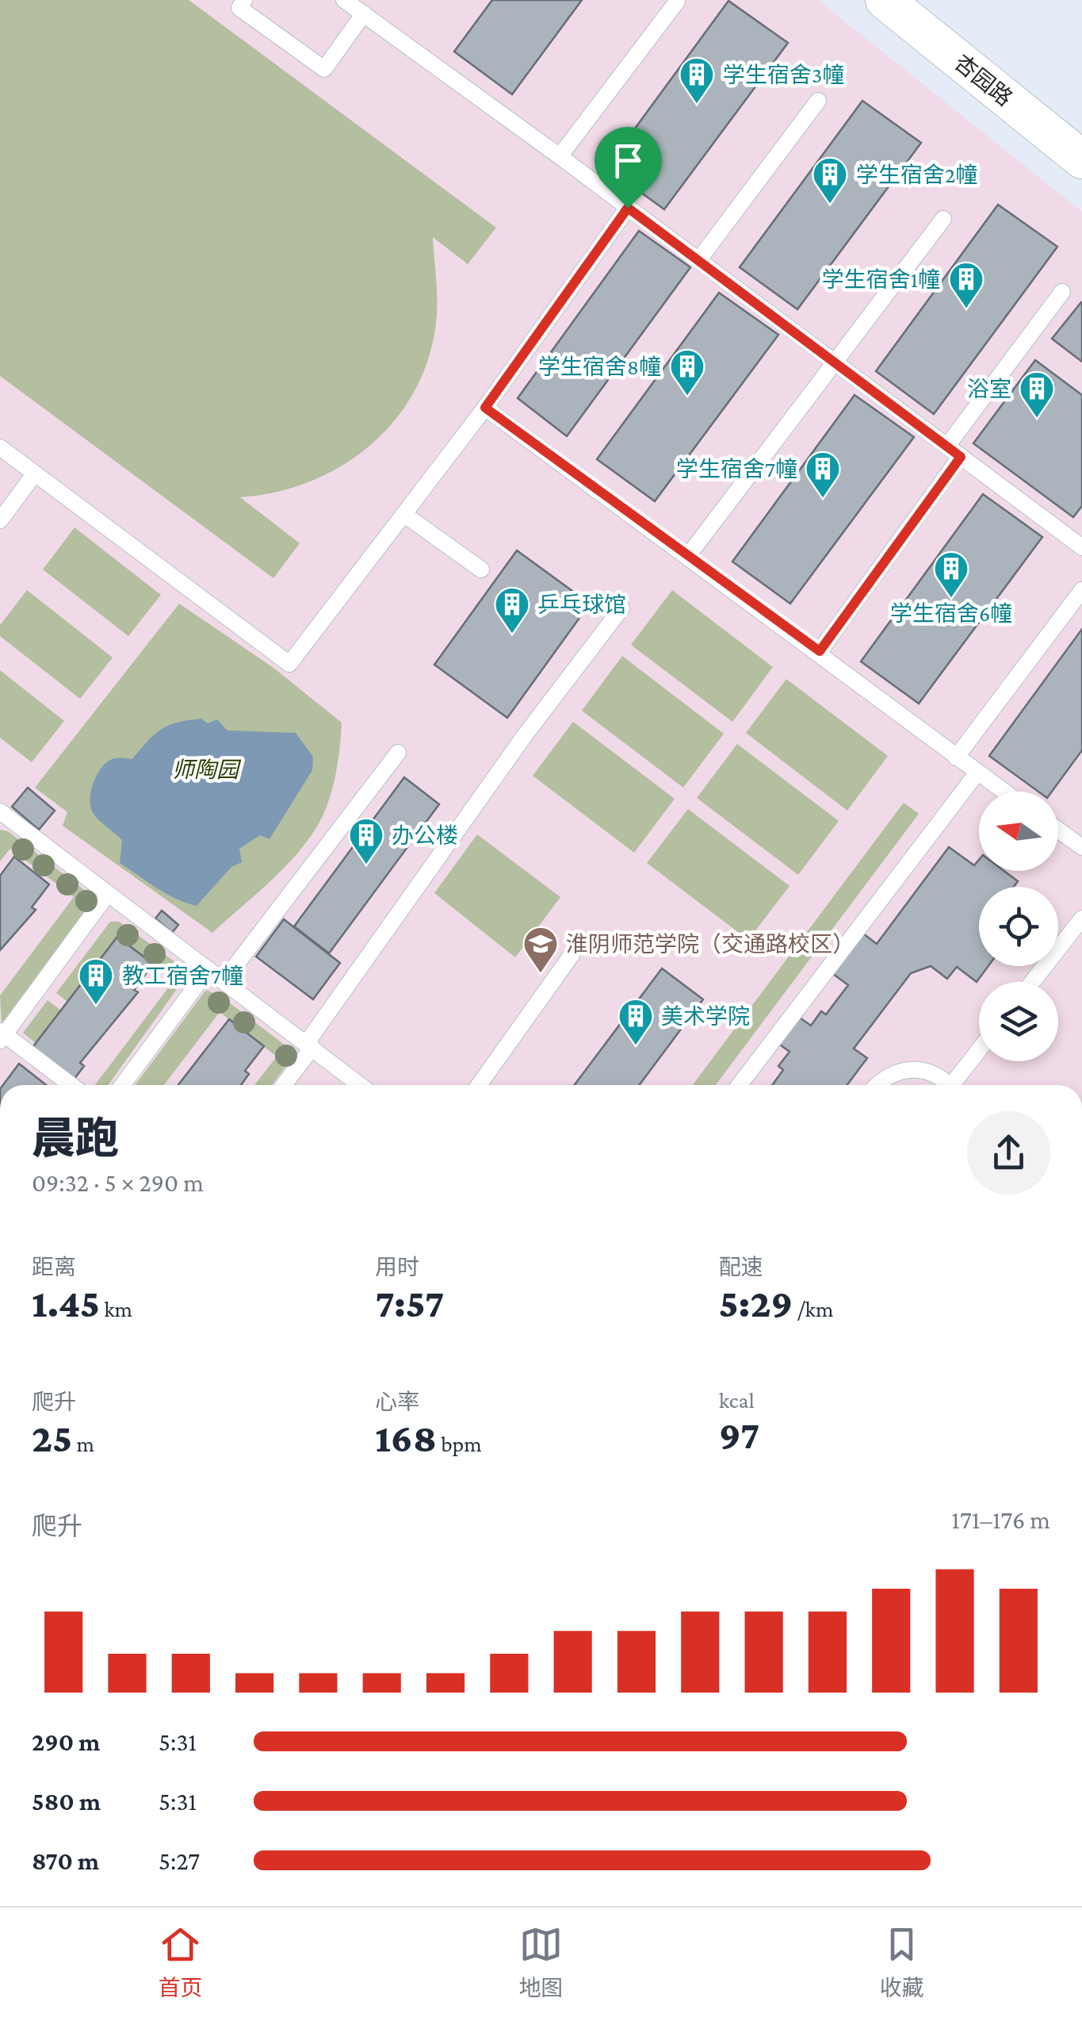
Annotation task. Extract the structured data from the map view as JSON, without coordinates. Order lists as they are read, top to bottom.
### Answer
{
  "streets": {
    "street": ["杏园路"]
  },
  "parks": ["师陶园"],
  "places": {
    "building": [
      "学生宿舍3幢",
      "学生宿舍2幢",
      "学生宿舍1幢",
      "学生宿舍8幢",
      "浴室",
      "学生宿舍7幢",
      "学生宿舍6幢",
      "乒乓球馆",
      "办公楼",
      "教工宿舍7幢",
      "美术学院"
    ],
    "school or university": ["淮阴师范学院（交通路校区）"]
  },
  "north": "left",
  "page": {
    "heading": ["晨跑", "09:32 · 5 × 290 m"],
    "stats": [
      ["距离", "1.45 km"],
      ["用时", "7:57"],
      ["配速", "5:29 /km"],
      ["爬升", "25 m"],
      ["心率", "168 bpm"],
      ["kcal", "97"]
    ],
    "chart": ["爬升", "171–176 m"],
    "list": [
      {
        "name": "290 m",
        "note": "5:31"
      },
      {
        "name": "580 m",
        "note": "5:31"
      },
      {
        "name": "870 m",
        "note": "5:27"
      }
    ],
    "tabs": ["首页", "地图", "收藏"]
  }
}
